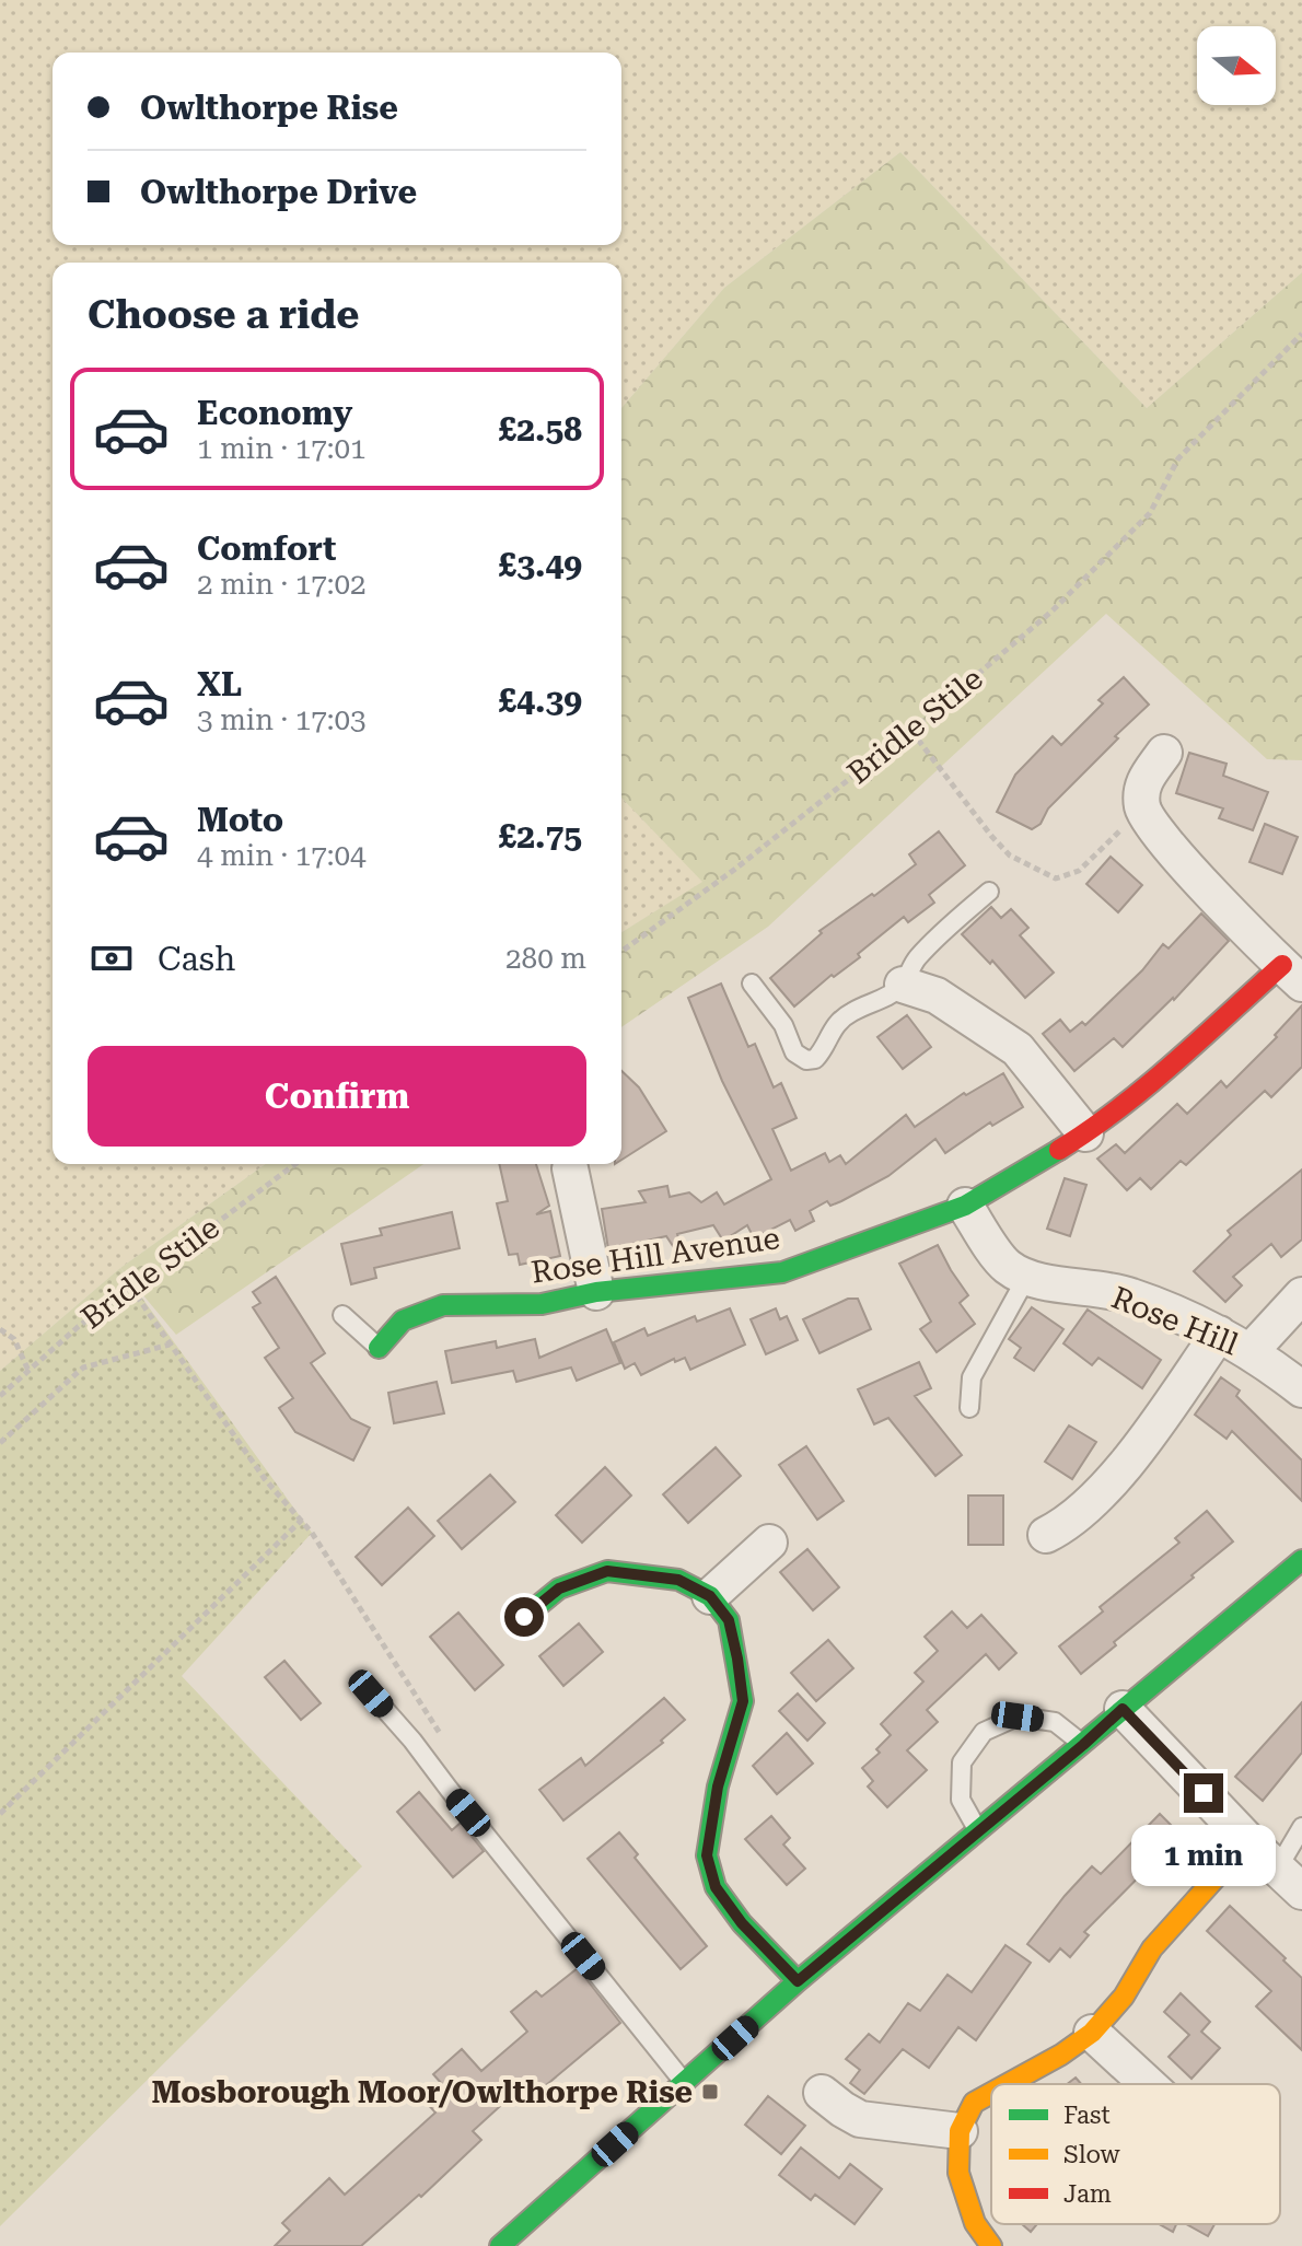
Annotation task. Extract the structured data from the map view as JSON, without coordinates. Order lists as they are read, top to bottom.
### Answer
{
  "streets": {
    "street": ["Rose Hill Avenue", "Rose Hill"],
    "path": ["Bridle Stile"]
  },
  "places": {
    "transit": ["Mosborough Moor/Owlthorpe Rise"]
  },
  "legend": ["Fast", "Slow", "Jam"],
  "north": "right",
  "page": {
    "banner": ["Owlthorpe Rise", "Owlthorpe Drive"],
    "heading": "Choose a ride",
    "list": [
      {
        "name": "Economy",
        "note": "1 min · 17:01",
        "value": "£2.58"
      },
      {
        "name": "Comfort",
        "note": "2 min · 17:02",
        "value": "£3.49"
      },
      {
        "name": "XL",
        "note": "3 min · 17:03",
        "value": "£4.39"
      },
      {
        "name": "Moto",
        "note": "4 min · 17:04",
        "value": "£2.75"
      }
    ],
    "pay": ["Cash", "280 m"],
    "buttons": "Confirm",
    "bubble": "1 min"
  }
}
